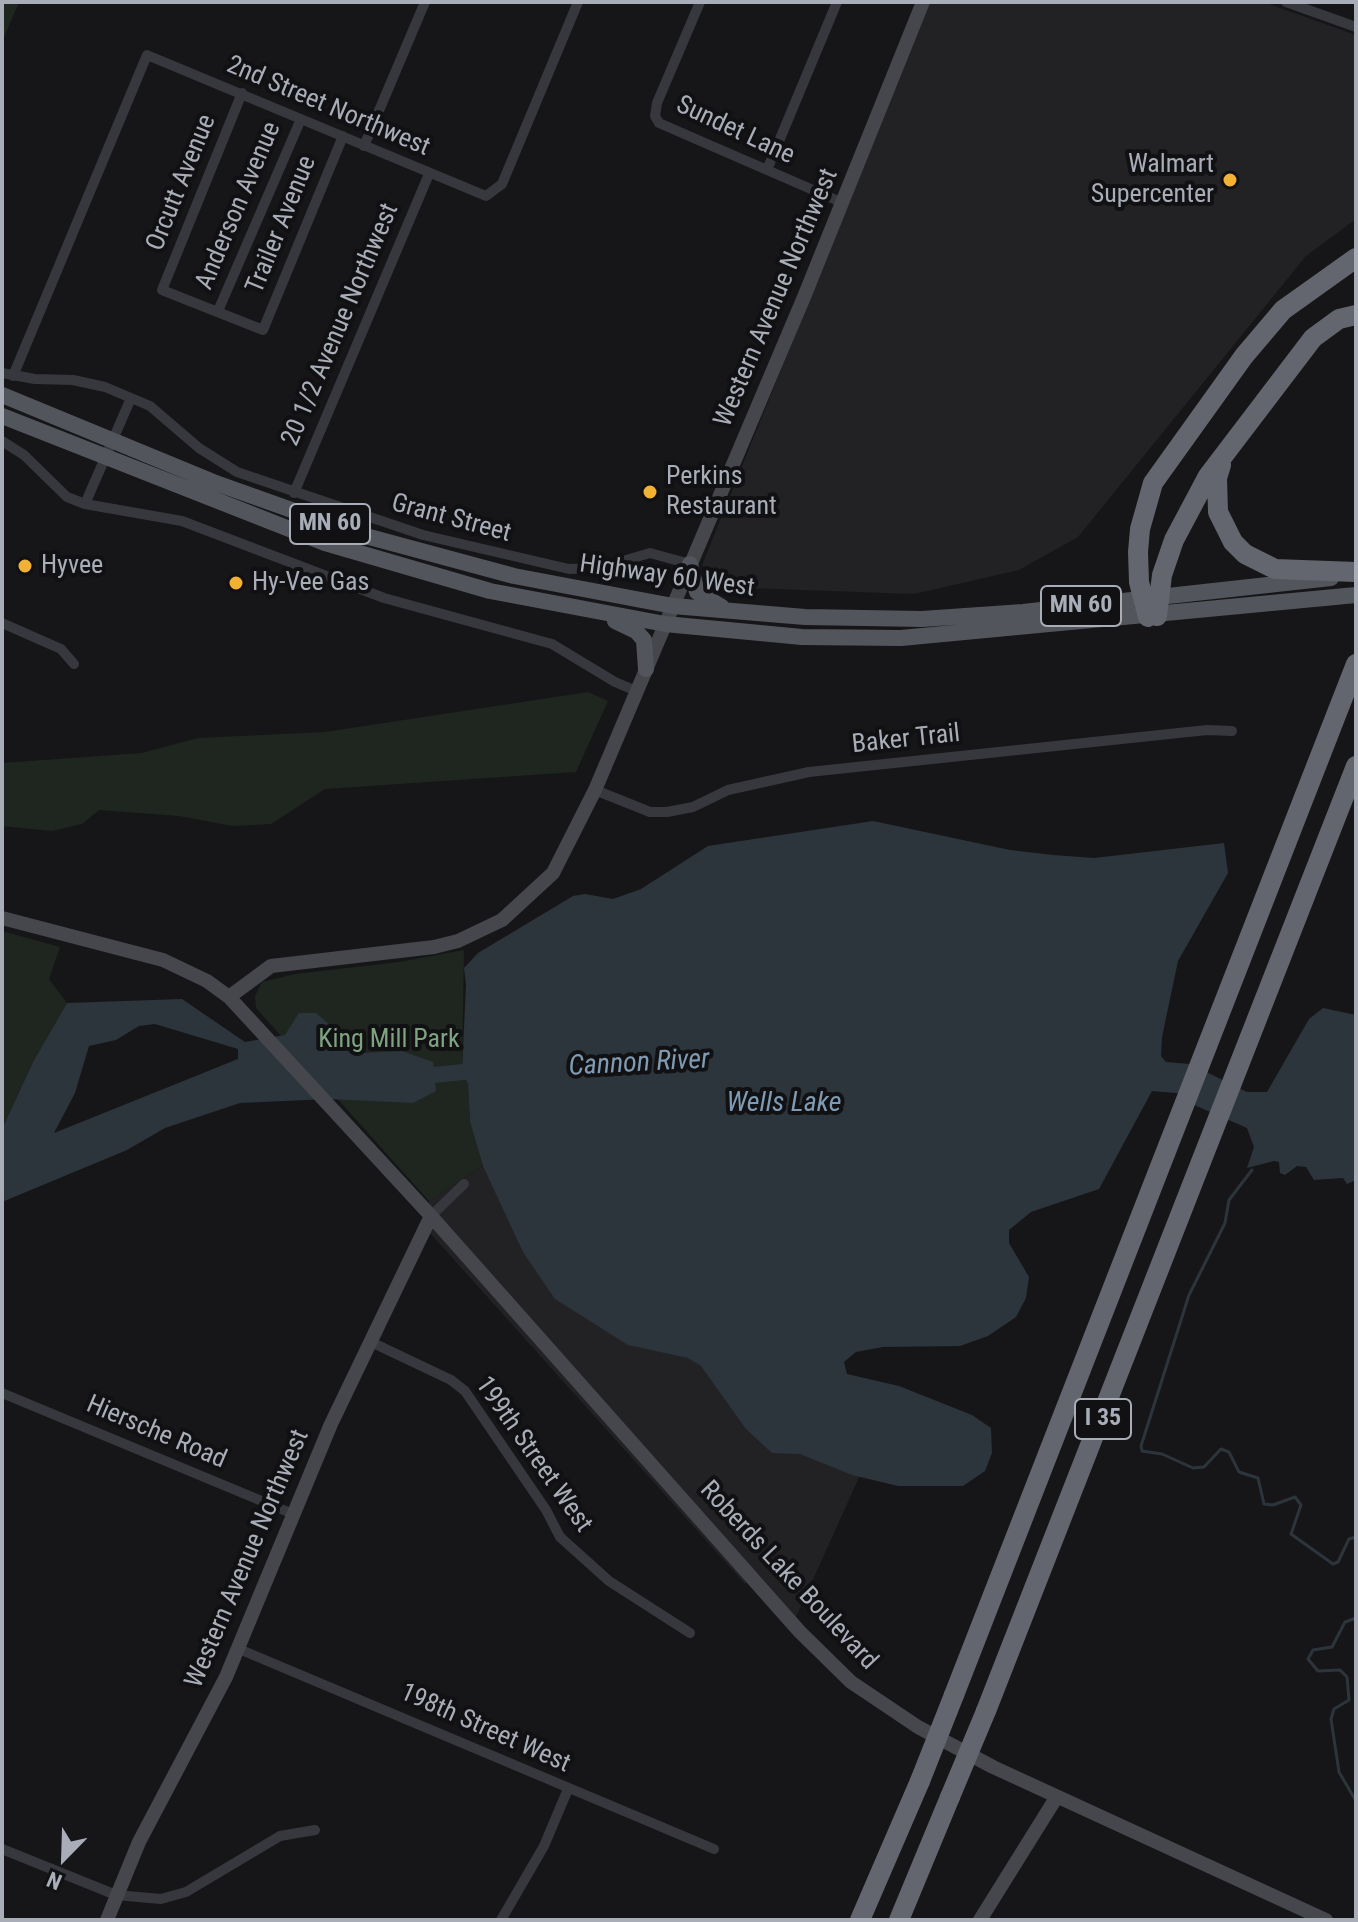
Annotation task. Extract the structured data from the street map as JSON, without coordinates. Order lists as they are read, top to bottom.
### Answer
{
  "streets": {
    "highway": ["I 35"],
    "main road": ["MN 60", "Highway 60 West"],
    "street": [
      "2nd Street Northwest",
      "Sundet Lane",
      "Orcutt Avenue",
      "Anderson Avenue",
      "Trailer Avenue",
      "Western Avenue Northwest",
      "20 1/2 Avenue Northwest",
      "Grant Street",
      "Baker Trail",
      "Hiersche Road",
      "199th Street West",
      "Roberds Lake Boulevard",
      "198th Street West"
    ]
  },
  "crossings": [
    ["2nd Street Northwest", "Orcutt Avenue"],
    ["2nd Street Northwest", "Anderson Avenue"],
    ["2nd Street Northwest", "Trailer Avenue"],
    ["2nd Street Northwest", "20 1/2 Avenue Northwest"],
    ["2nd Street Northwest", "Grant Street"],
    ["Sundet Lane", "Western Avenue Northwest"],
    ["Orcutt Avenue", "Anderson Avenue"],
    ["Orcutt Avenue", "Trailer Avenue"],
    ["Anderson Avenue", "Trailer Avenue"],
    ["Western Avenue Northwest", "Grant Street"],
    ["Western Avenue Northwest", "Highway 60 West"],
    ["Western Avenue Northwest", "Baker Trail"],
    ["Western Avenue Northwest", "Hiersche Road"],
    ["Western Avenue Northwest", "199th Street West"],
    ["Western Avenue Northwest", "Roberds Lake Boulevard"],
    ["Western Avenue Northwest", "198th Street West"],
    ["20 1/2 Avenue Northwest", "Grant Street"]
  ],
  "water": ["Cannon River", "Wells Lake"],
  "parks": ["King Mill Park"],
  "places": [
    "Walmart Supercenter",
    "Perkins Restaurant",
    "Hyvee",
    "Hy-Vee Gas"
  ],
  "north": "bottom left"
}
